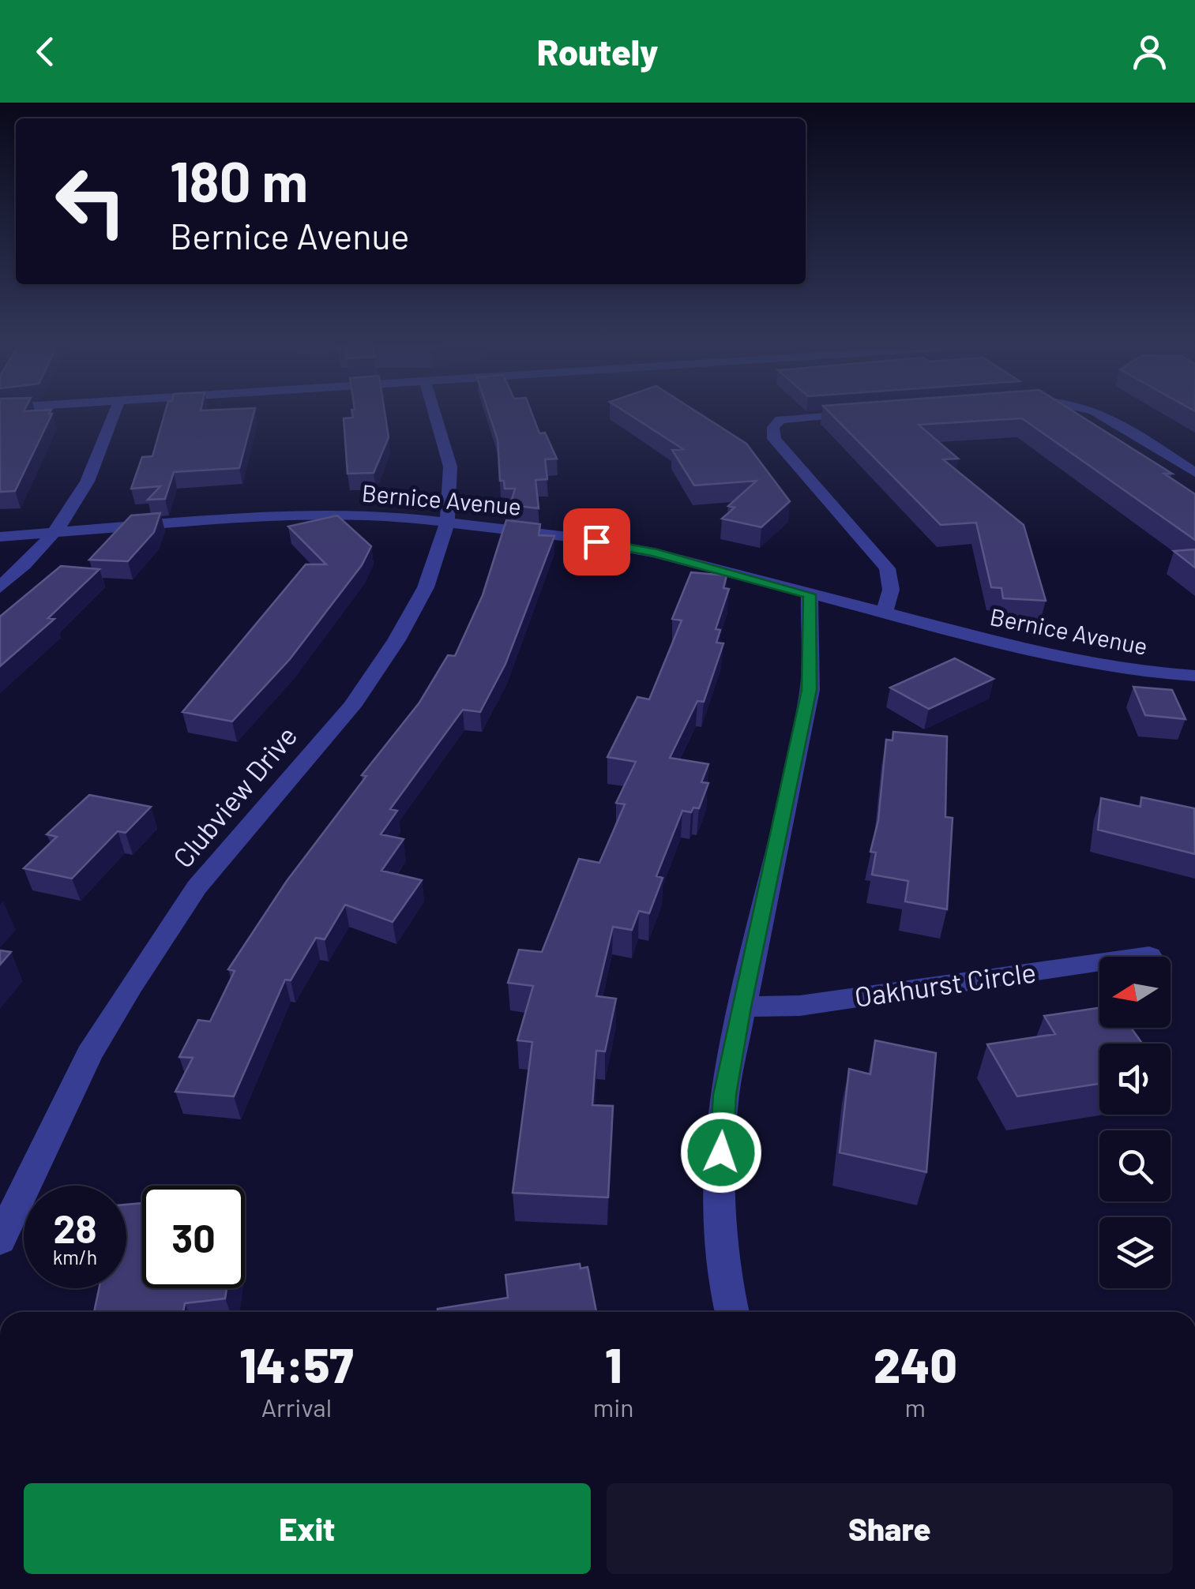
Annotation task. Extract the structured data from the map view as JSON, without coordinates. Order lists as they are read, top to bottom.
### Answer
{
  "streets": {
    "street": ["Bernice Avenue", "Clubview Drive", "Oakhurst Circle"]
  },
  "crossings": [
    ["Bernice Avenue", "Clubview Drive"]
  ],
  "north": "left",
  "page": {
    "header": "Routely",
    "turn": ["180 m", "Bernice Avenue"],
    "speed": "28 km/h",
    "limit": "30",
    "eta": [
      "14:57",
      "Arrival",
      "1",
      "min",
      "240",
      "m"
    ],
    "buttons": ["Exit", "Share"]
  }
}
